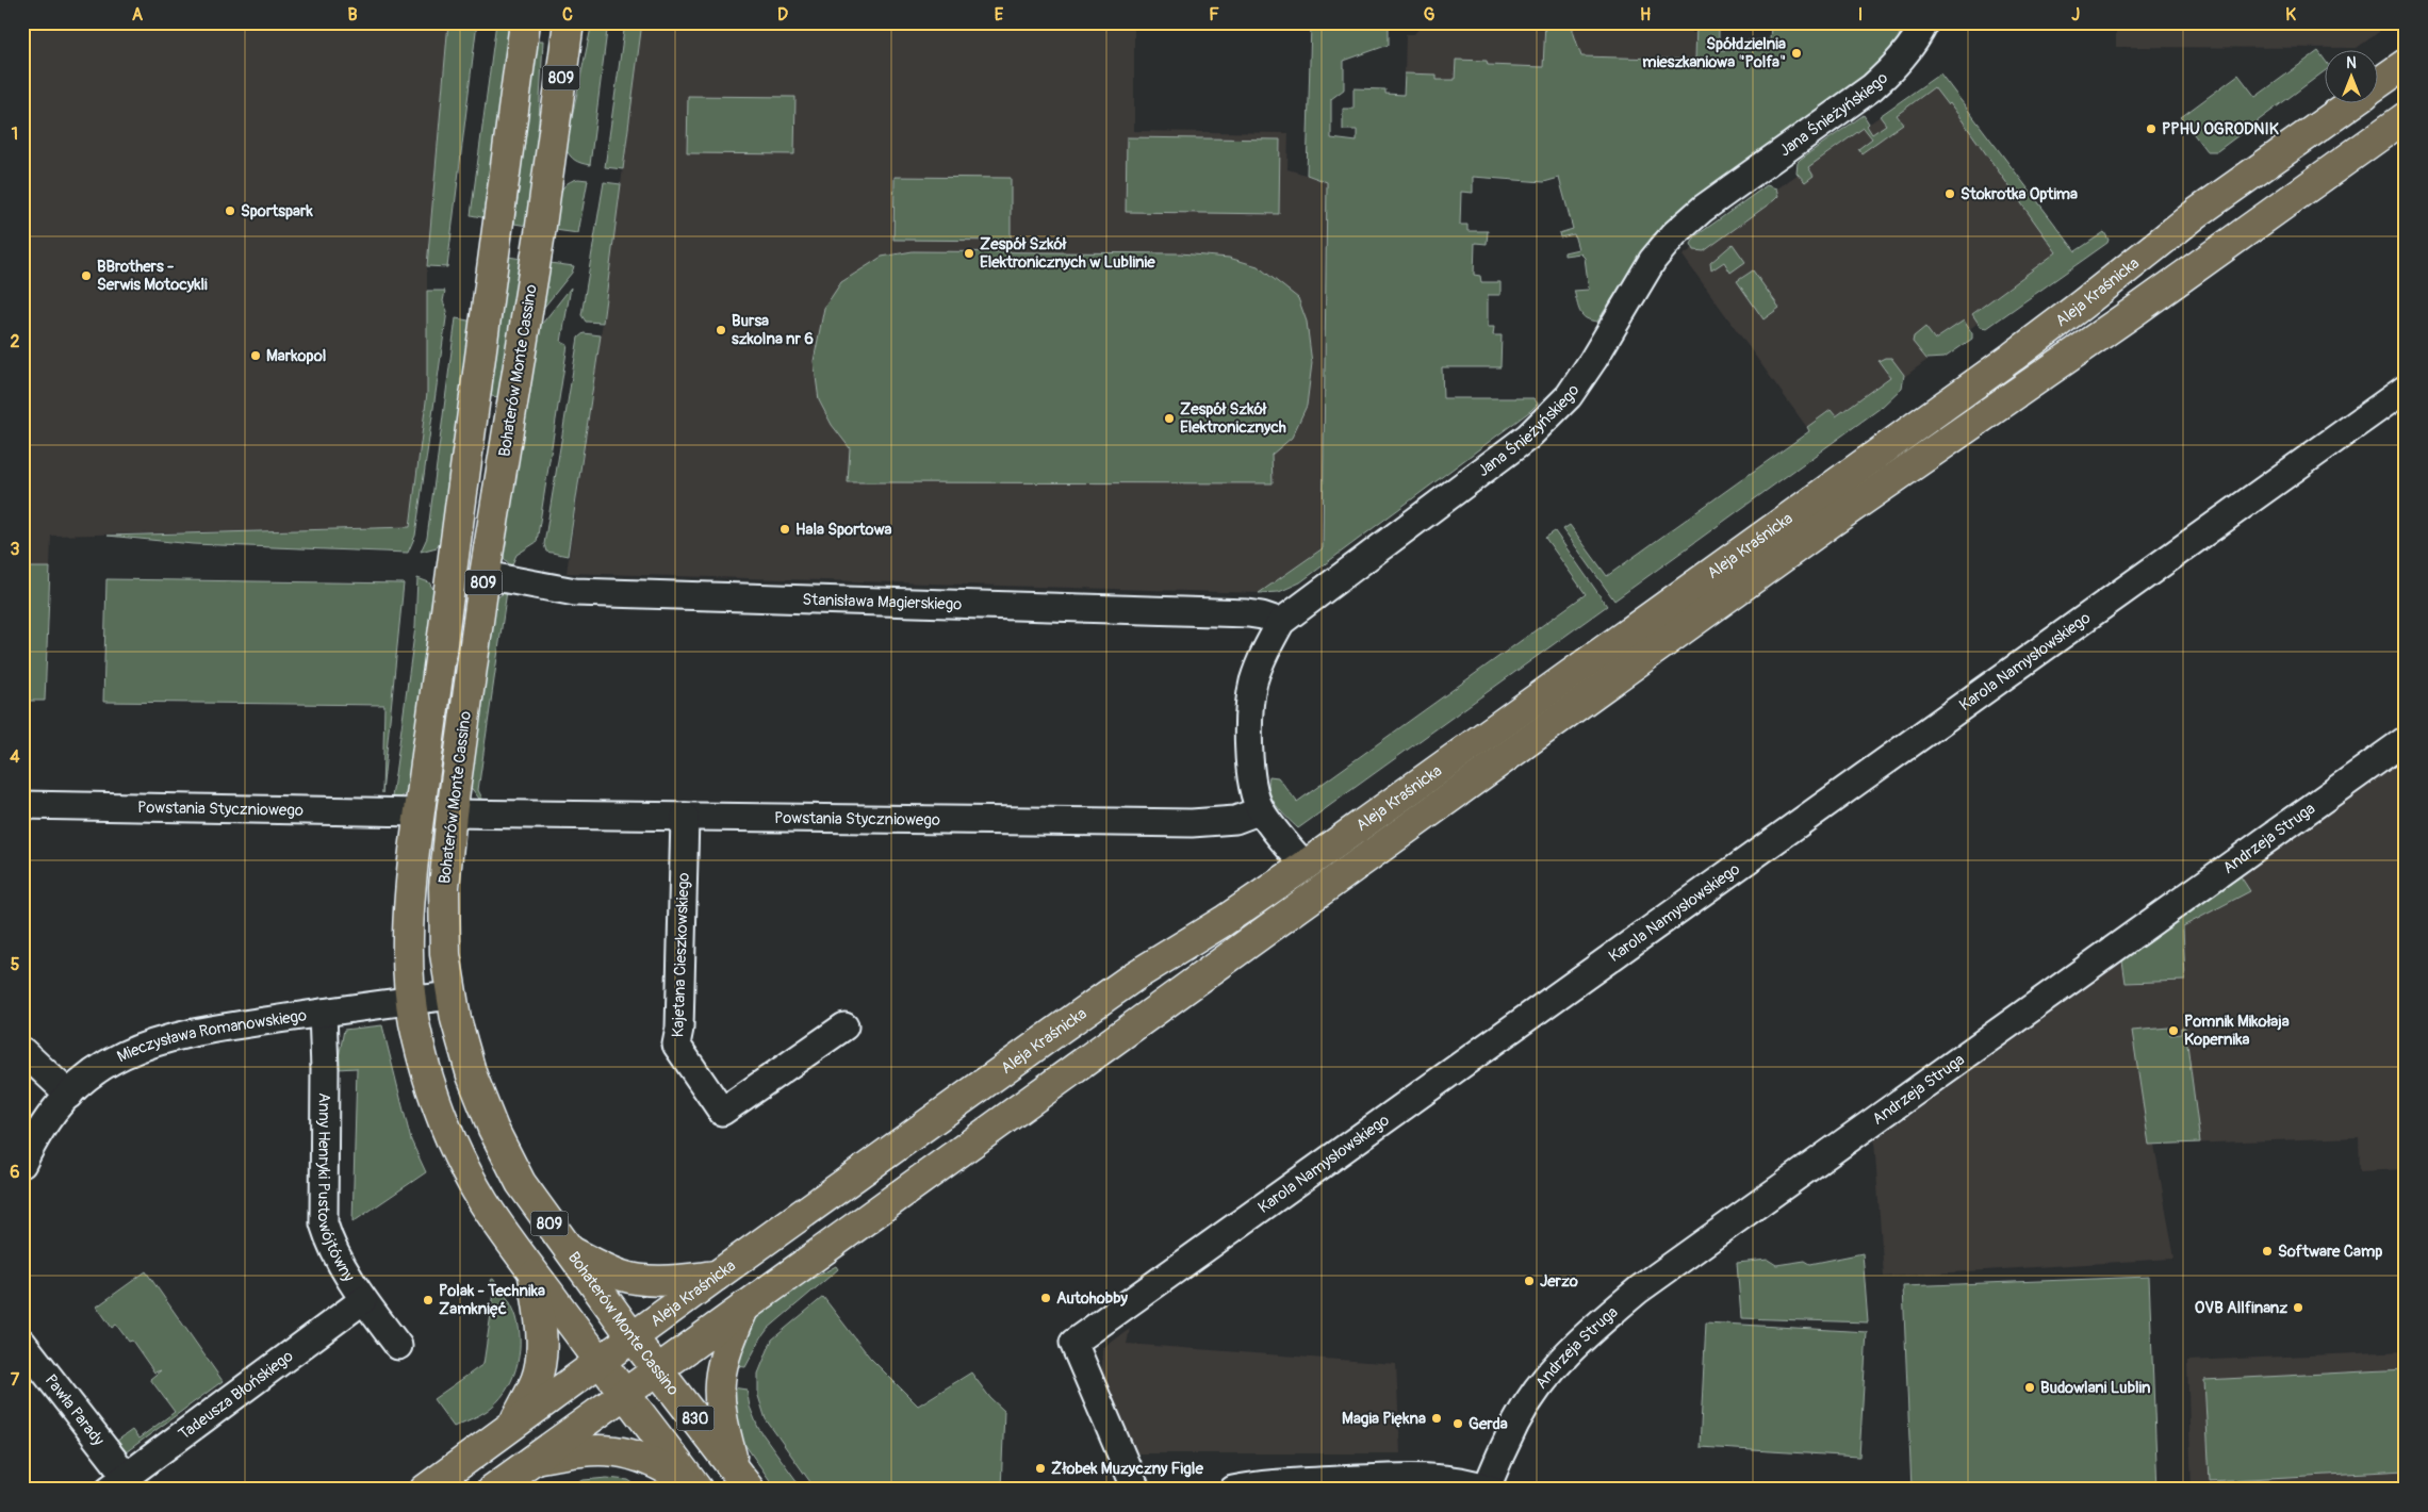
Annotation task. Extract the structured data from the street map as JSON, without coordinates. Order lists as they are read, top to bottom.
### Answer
{
  "streets": {
    "main road": [
      "809",
      "Aleja Kraśnicka",
      "Bohaterów Monte Cassino",
      "830"
    ],
    "street": [
      "Jana Śnieżyńskiego",
      "Stanisława Magierskiego",
      "Karola Namysłowskiego",
      "Powstania Styczniowego",
      "Andrzeja Struga",
      "Kajetana Cieszkowskiego",
      "Mieczysława Romanowskiego",
      "Anny Henryki Pustowójtówny",
      "Tadeusza Błońskiego",
      "Pawła Parady"
    ]
  },
  "crossings": [
    ["Jana Śnieżyńskiego", "Aleja Kraśnicka"],
    ["Jana Śnieżyńskiego", "Stanisława Magierskiego"],
    ["Jana Śnieżyńskiego", "Powstania Styczniowego"],
    ["Aleja Kraśnicka", "Bohaterów Monte Cassino"],
    ["Bohaterów Monte Cassino", "Stanisława Magierskiego"],
    ["Bohaterów Monte Cassino", "Powstania Styczniowego"],
    ["Bohaterów Monte Cassino", "Mieczysława Romanowskiego"],
    ["Powstania Styczniowego", "Kajetana Cieszkowskiego"],
    ["Mieczysława Romanowskiego", "Anny Henryki Pustowójtówny"],
    ["Anny Henryki Pustowójtówny", "Tadeusza Błońskiego"],
    ["Tadeusza Błońskiego", "Pawła Parady"]
  ],
  "places": [
    "Spółdzielnia mieszkaniowa \"Polfa\"",
    "PPHU OGRODNIK",
    "Stokrotka Optima",
    "Sportspark",
    "Zespół Szkół Elektronicznych w Lublinie",
    "BBrothers - Serwis Motocykli",
    "Bursa szkolna nr 6",
    "Markopol",
    "Zespół Szkół Elektronicznych",
    "Hala Sportowa",
    "Pomnik Mikołaja Kopernika",
    "Software Camp",
    "Jerzo",
    "Autohobby",
    "Polak - Technika Zamknięć",
    "OVB Allfinanz",
    "Budowlani Lublin",
    "Magia Piękna",
    "Gerda",
    "Żłobek Muzyczny Figle"
  ],
  "north": "top",
  "grid": {
    "columns": [
      "A",
      "B",
      "C",
      "D",
      "E",
      "F",
      "G",
      "H",
      "I",
      "J",
      "K"
    ],
    "rows": [
      "1",
      "2",
      "3",
      "4",
      "5",
      "6",
      "7"
    ]
  }
}
